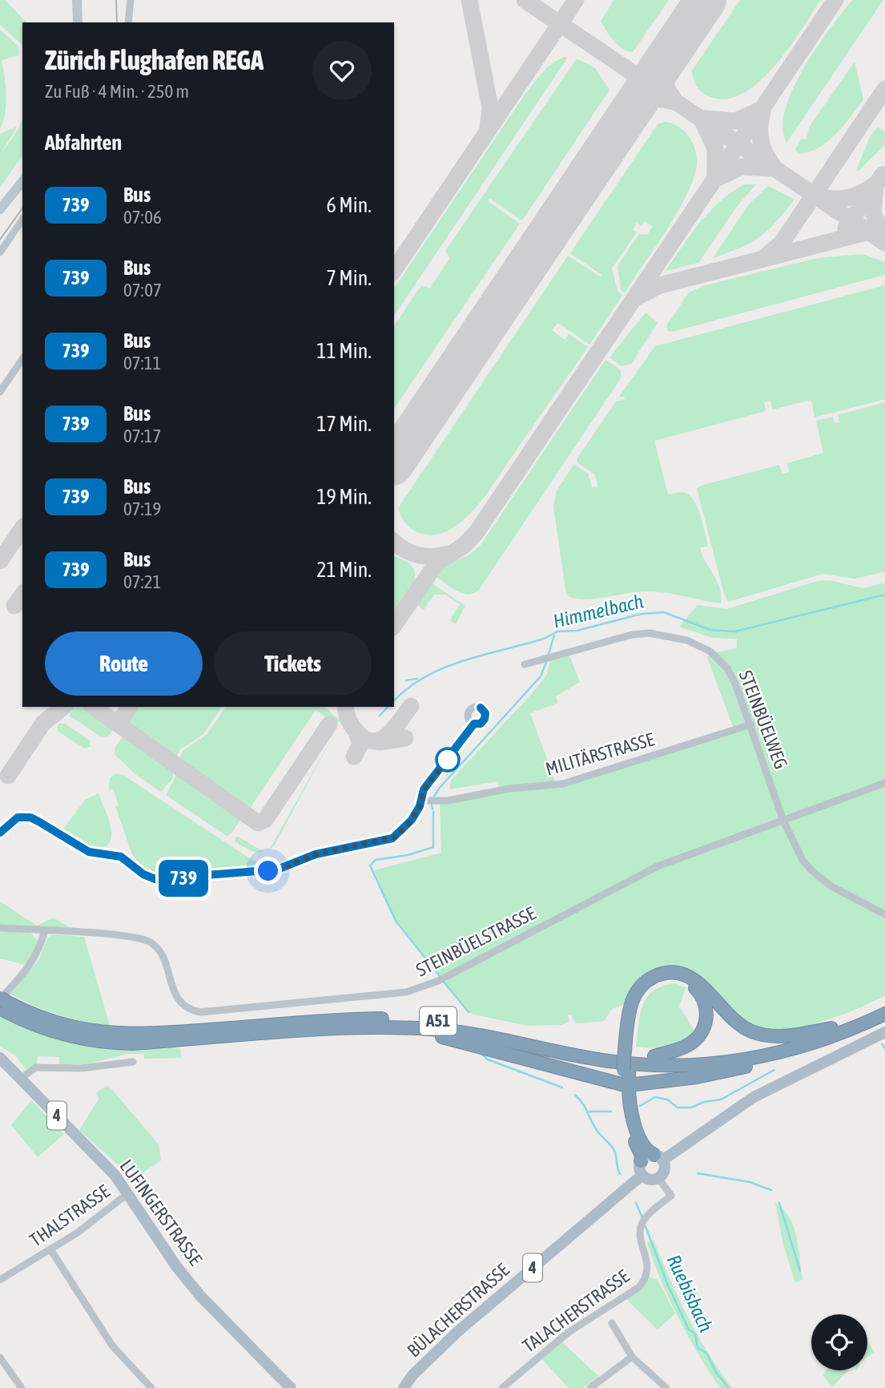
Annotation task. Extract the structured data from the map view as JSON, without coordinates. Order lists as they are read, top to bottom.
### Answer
{
  "streets": {
    "highway": ["A51"],
    "main road": ["4", "LUFINGERSTRASSE", "BÜLACHERSTRASSE"],
    "street": [
      "STEINBÜELWEG",
      "MILITÄRSTRASSE",
      "STEINBÜELSTRASSE",
      "THALSTRASSE",
      "TALACHERSTRASSE"
    ]
  },
  "crossings": [
    ["STEINBÜELWEG", "MILITÄRSTRASSE"],
    ["STEINBÜELWEG", "STEINBÜELSTRASSE"],
    ["LUFINGERSTRASSE", "THALSTRASSE"],
    ["BÜLACHERSTRASSE", "TALACHERSTRASSE"]
  ],
  "water": ["Himmelbach", "Ruebisbach"],
  "lines": ["bus line 739"],
  "page": {
    "on_map": "739",
    "heading": [
      ["Zürich Flughafen REGA", "Zu Fuß · 4 Min. · 250 m"],
      "Abfahrten"
    ],
    "list": [
      {
        "mark": "739",
        "name": "Bus",
        "note": "07:06",
        "value": "6 Min."
      },
      {
        "mark": "739",
        "name": "Bus",
        "note": "07:07",
        "value": "7 Min."
      },
      {
        "mark": "739",
        "name": "Bus",
        "note": "07:11",
        "value": "11 Min."
      },
      {
        "mark": "739",
        "name": "Bus",
        "note": "07:17",
        "value": "17 Min."
      },
      {
        "mark": "739",
        "name": "Bus",
        "note": "07:19",
        "value": "19 Min."
      },
      {
        "mark": "739",
        "name": "Bus",
        "note": "07:21",
        "value": "21 Min."
      }
    ],
    "buttons": ["Route", "Tickets"]
  }
}
